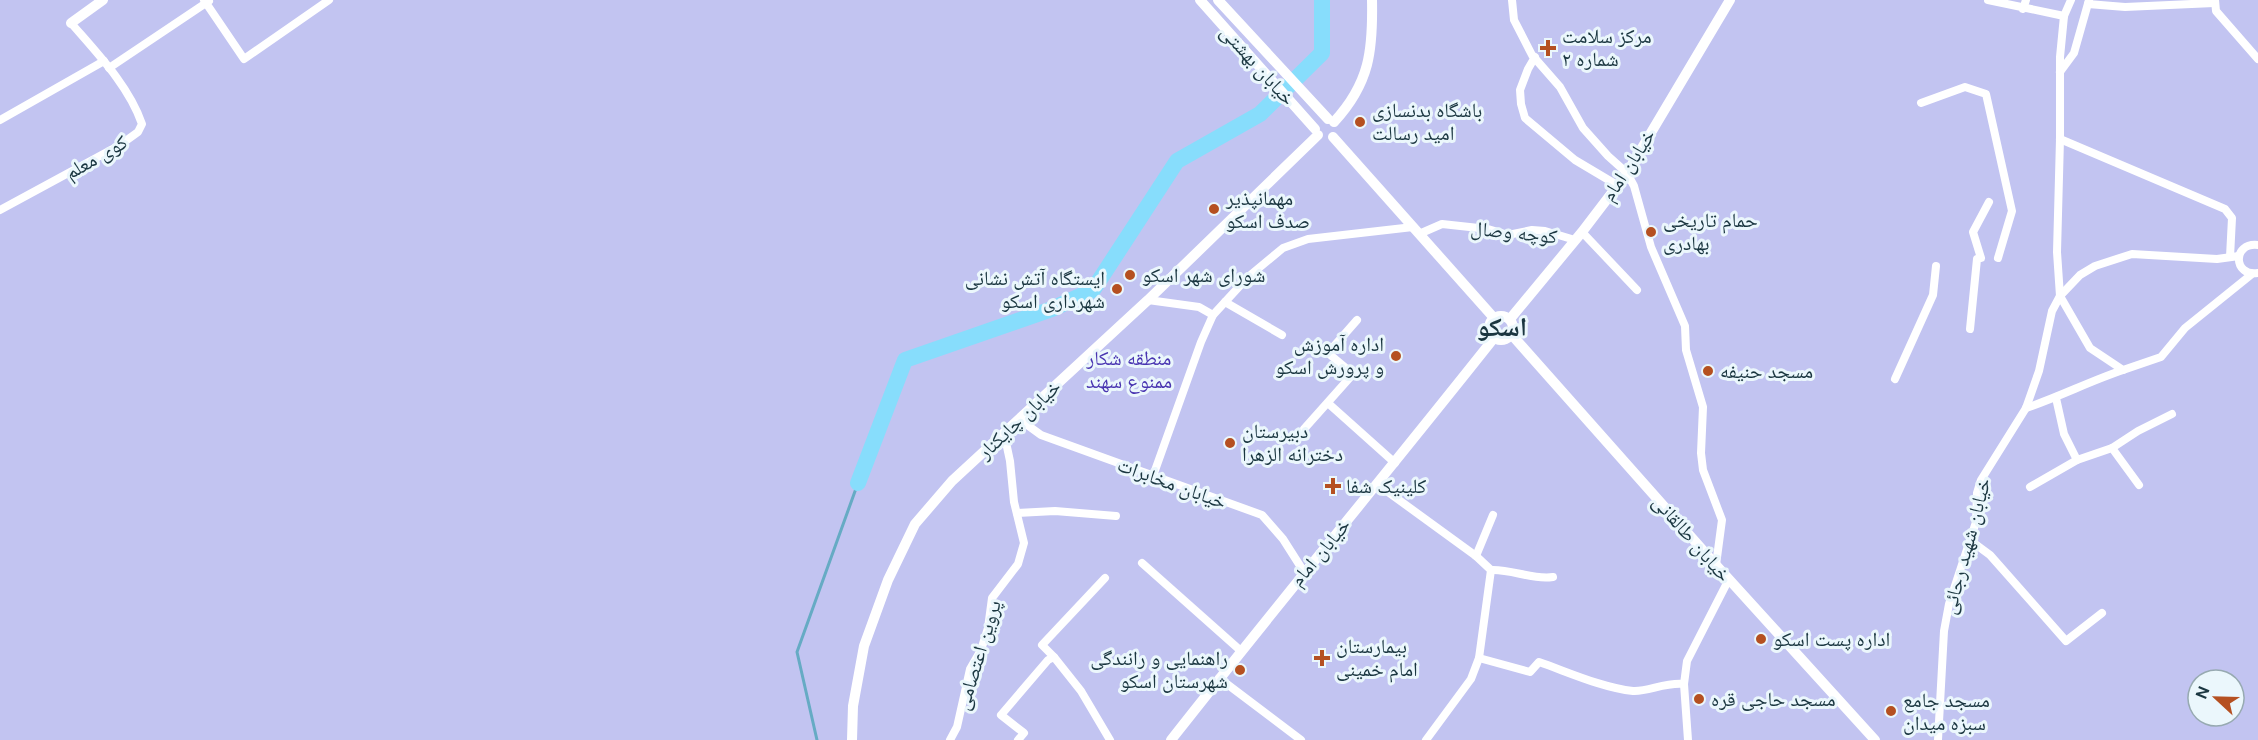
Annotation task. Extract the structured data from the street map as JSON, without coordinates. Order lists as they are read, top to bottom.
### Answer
{
  "streets": {
    "main road": [
      "خیابان بهشتی",
      "خیابان امام",
      "خیابان چایکنار",
      "خیابان طالقانی"
    ],
    "street": [
      "کوی معلم",
      "کوچه وصال",
      "خیابان مخابرات",
      "خیابان شهید رجائی",
      "پروین اعتصامی"
    ]
  },
  "crossings": [
    ["خیابان بهشتی", "خیابان چایکنار"],
    ["خیابان امام", "کوچه وصال"],
    ["خیابان امام", "خیابان مخابرات"],
    ["خیابان امام", "خیابان طالقانی"],
    ["کوچه وصال", "خیابان مخابرات"],
    ["خیابان چایکنار", "خیابان مخابرات"],
    ["خیابان چایکنار", "پروین اعتصامی"]
  ],
  "districts": ["اسکو"],
  "parks": ["منطقه شکار ممنوع سهند"],
  "places": {
    "health": ["مرکز سلامت شماره ۲", "کلینیک شفا", "بیمارستان امام خمینی"],
    "other": [
      "باشگاه بدنسازی امید رسالت",
      "مهمانپذیر صدف اسکو",
      "حمام تاریخی بهادری",
      "شورای شهر اسکو",
      "ایستگاه آتش نشانی شهرداری اسکو",
      "اداره آموزش و پرورش اسکو",
      "مسجد حنیفه",
      "دبیرستان دخترانه الزهرا",
      "اداره پست اسکو",
      "راهنمایی و رانندگی شهرستان اسکو",
      "مسجد حاجی قره",
      "مسجد جامع سبزه میدان"
    ]
  },
  "north": "left"
}
